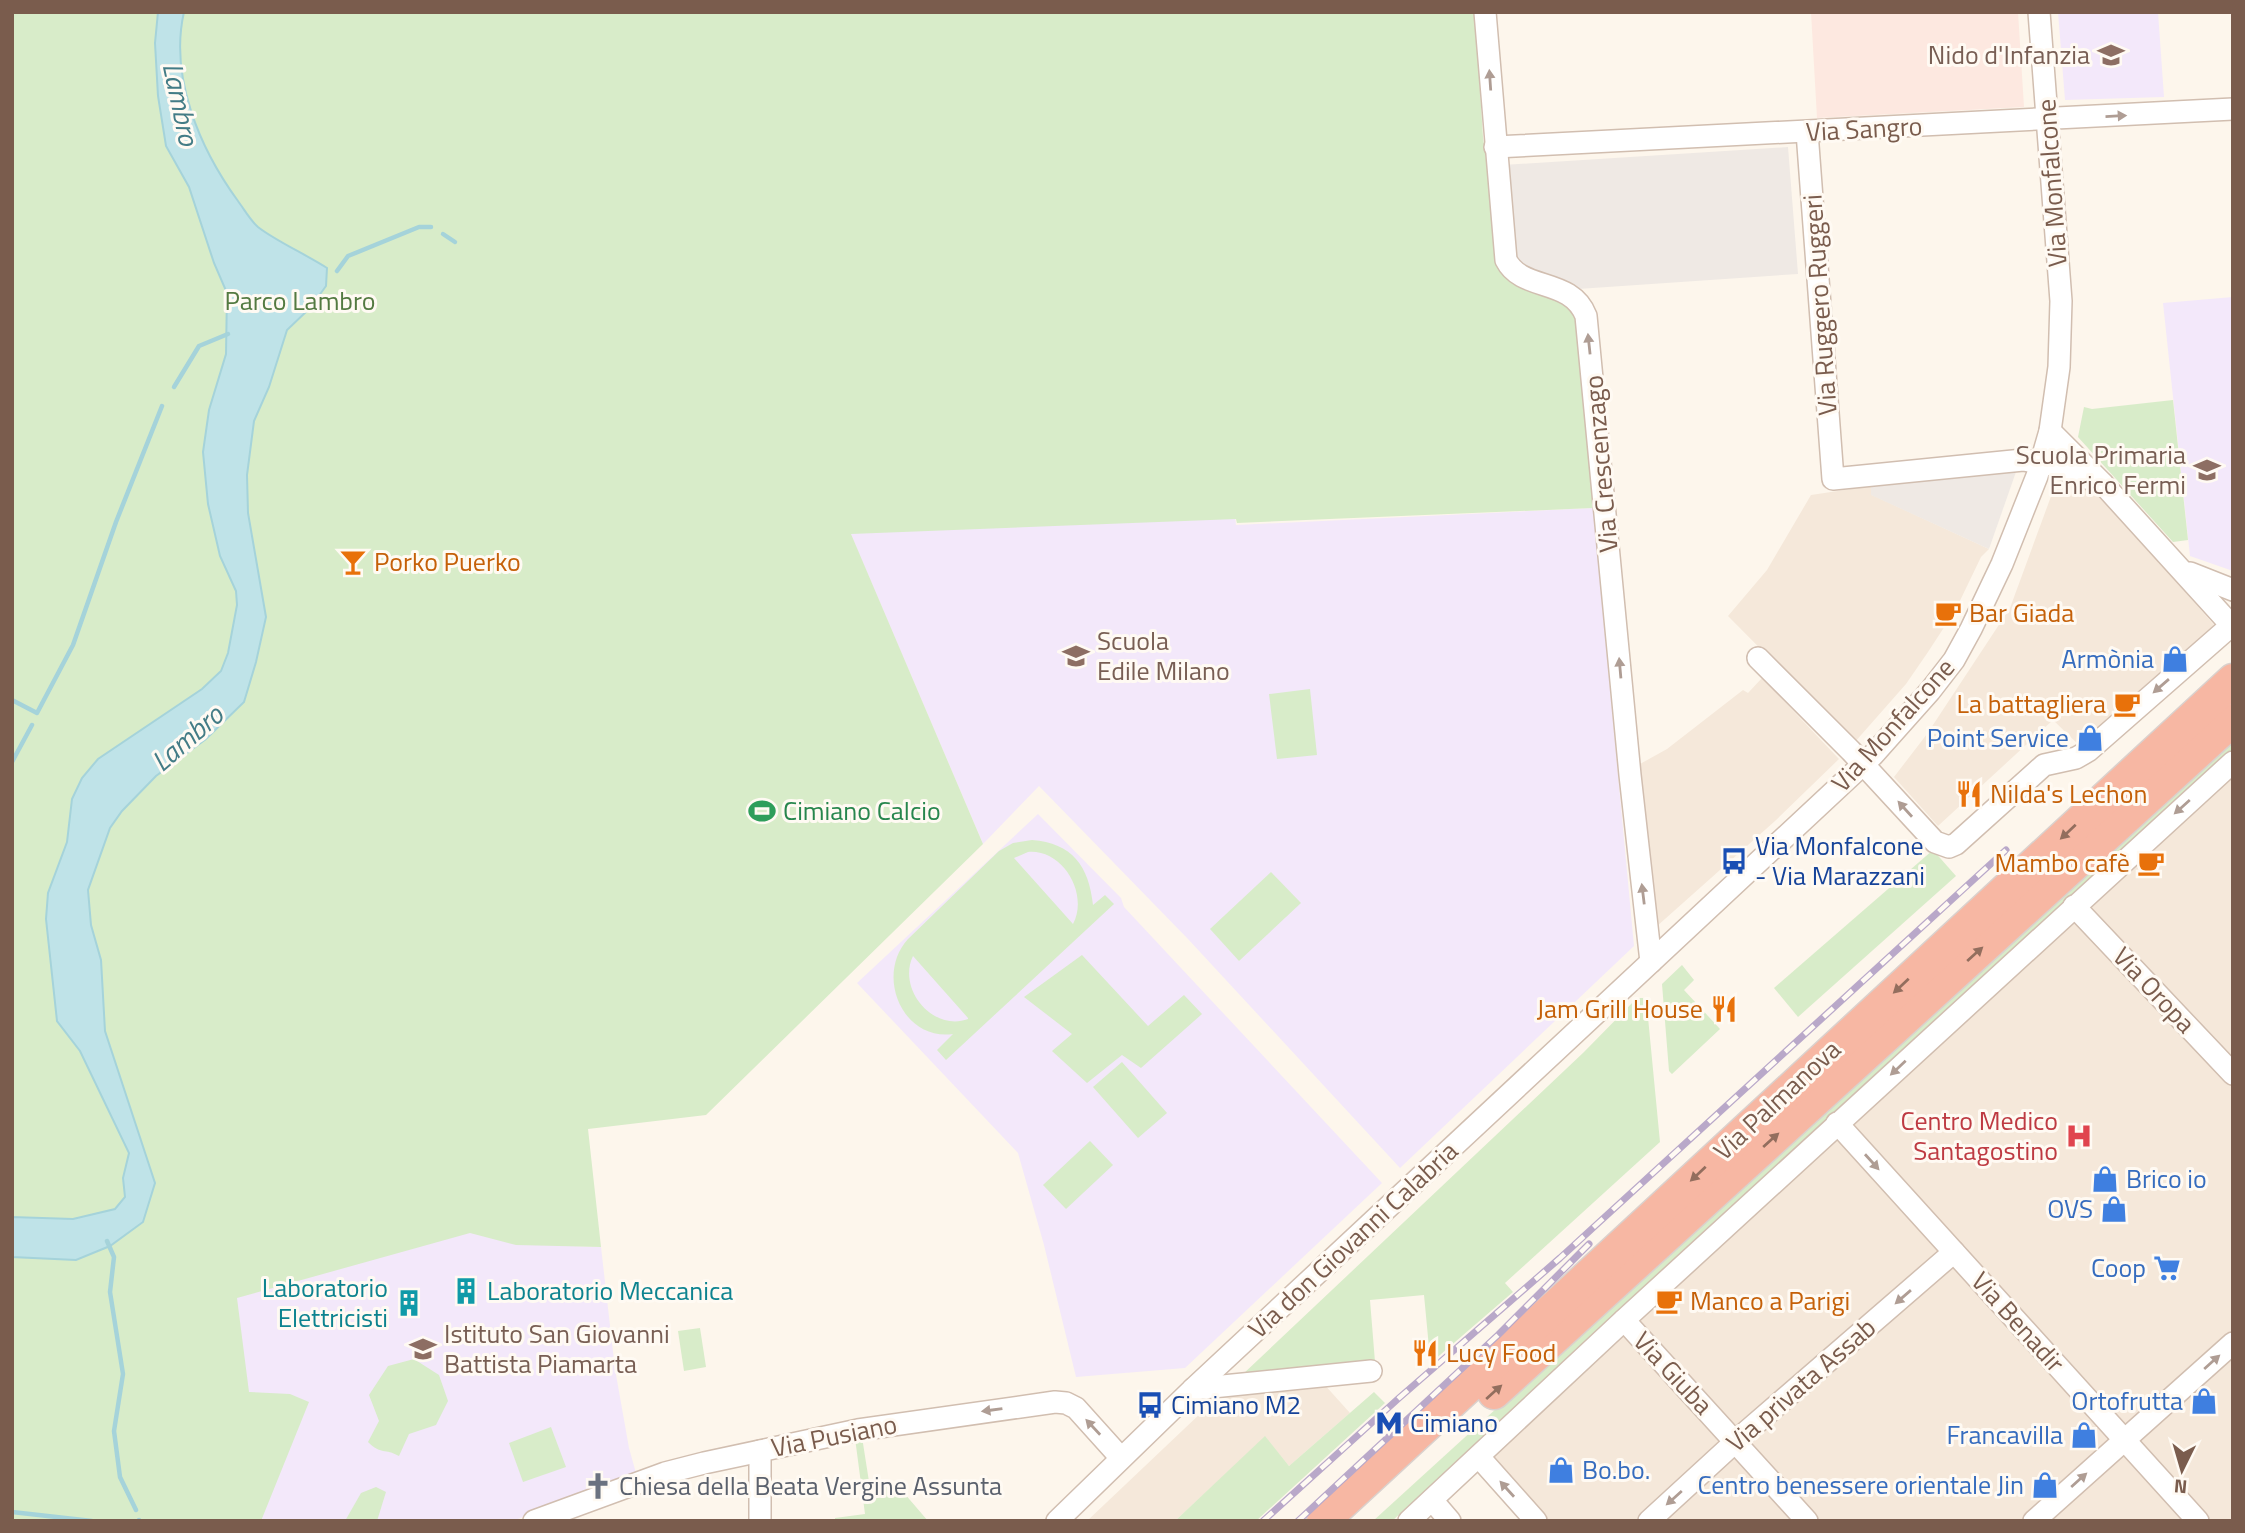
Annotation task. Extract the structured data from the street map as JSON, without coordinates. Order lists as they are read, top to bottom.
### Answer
{
  "streets": {
    "highway": ["Via Palmanova"],
    "street": [
      "Via Sangro",
      "Via Monfalcone",
      "Via Ruggero Ruggeri",
      "Via Crescenzago",
      "Via Oropa",
      "Via don Giovanni Calabria",
      "Via Benadir",
      "Via Giuba",
      "Via privata Assab",
      "Via Pusiano"
    ]
  },
  "crossings": [
    ["Via Sangro", "Via Monfalcone"],
    ["Via Sangro", "Via Ruggero Ruggeri"],
    ["Via Sangro", "Via Crescenzago"],
    ["Via Monfalcone", "Via Ruggero Ruggeri"],
    ["Via Monfalcone", "Via Crescenzago"],
    ["Via Monfalcone", "Via don Giovanni Calabria"],
    ["Via Crescenzago", "Via don Giovanni Calabria"],
    ["Via don Giovanni Calabria", "Via Pusiano"],
    ["Via Benadir", "Via privata Assab"],
    ["Via Giuba", "Via privata Assab"]
  ],
  "one_way": ["Via Crescenzago", "Via Pusiano"],
  "water": ["Lambro"],
  "parks": ["Parco Lambro"],
  "places": {
    "school or university": [
      "Nido d'Infanzia",
      "Scuola Primaria Enrico Fermi",
      "Scuola Edile Milano",
      "Istituto San Giovanni Battista Piamarta"
    ],
    "bar": ["Porko Puerko"],
    "cafe": [
      "Bar Giada",
      "La battagliera",
      "Mambo cafè",
      "Manco a Parigi"
    ],
    "shop": [
      "Armònia",
      "Point Service",
      "Brico io",
      "OVS",
      "Ortofrutta",
      "Francavilla",
      "Bo.bo.",
      "Centro benessere orientale Jin"
    ],
    "restaurant": ["Nilda's Lechon", "Jam Grill House", "Lucy Food"],
    "sports": ["Cimiano Calcio"],
    "bus stop": ["Via Monfalcone - Via Marazzani", "Cimiano M2"],
    "hospital": ["Centro Medico Santagostino"],
    "supermarket": ["Coop"],
    "building": ["Laboratorio Meccanica", "Laboratorio Elettricisti"],
    "metro station": ["Cimiano"],
    "church": ["Chiesa della Beata Vergine Assunta"]
  },
  "north": "bottom"
}
